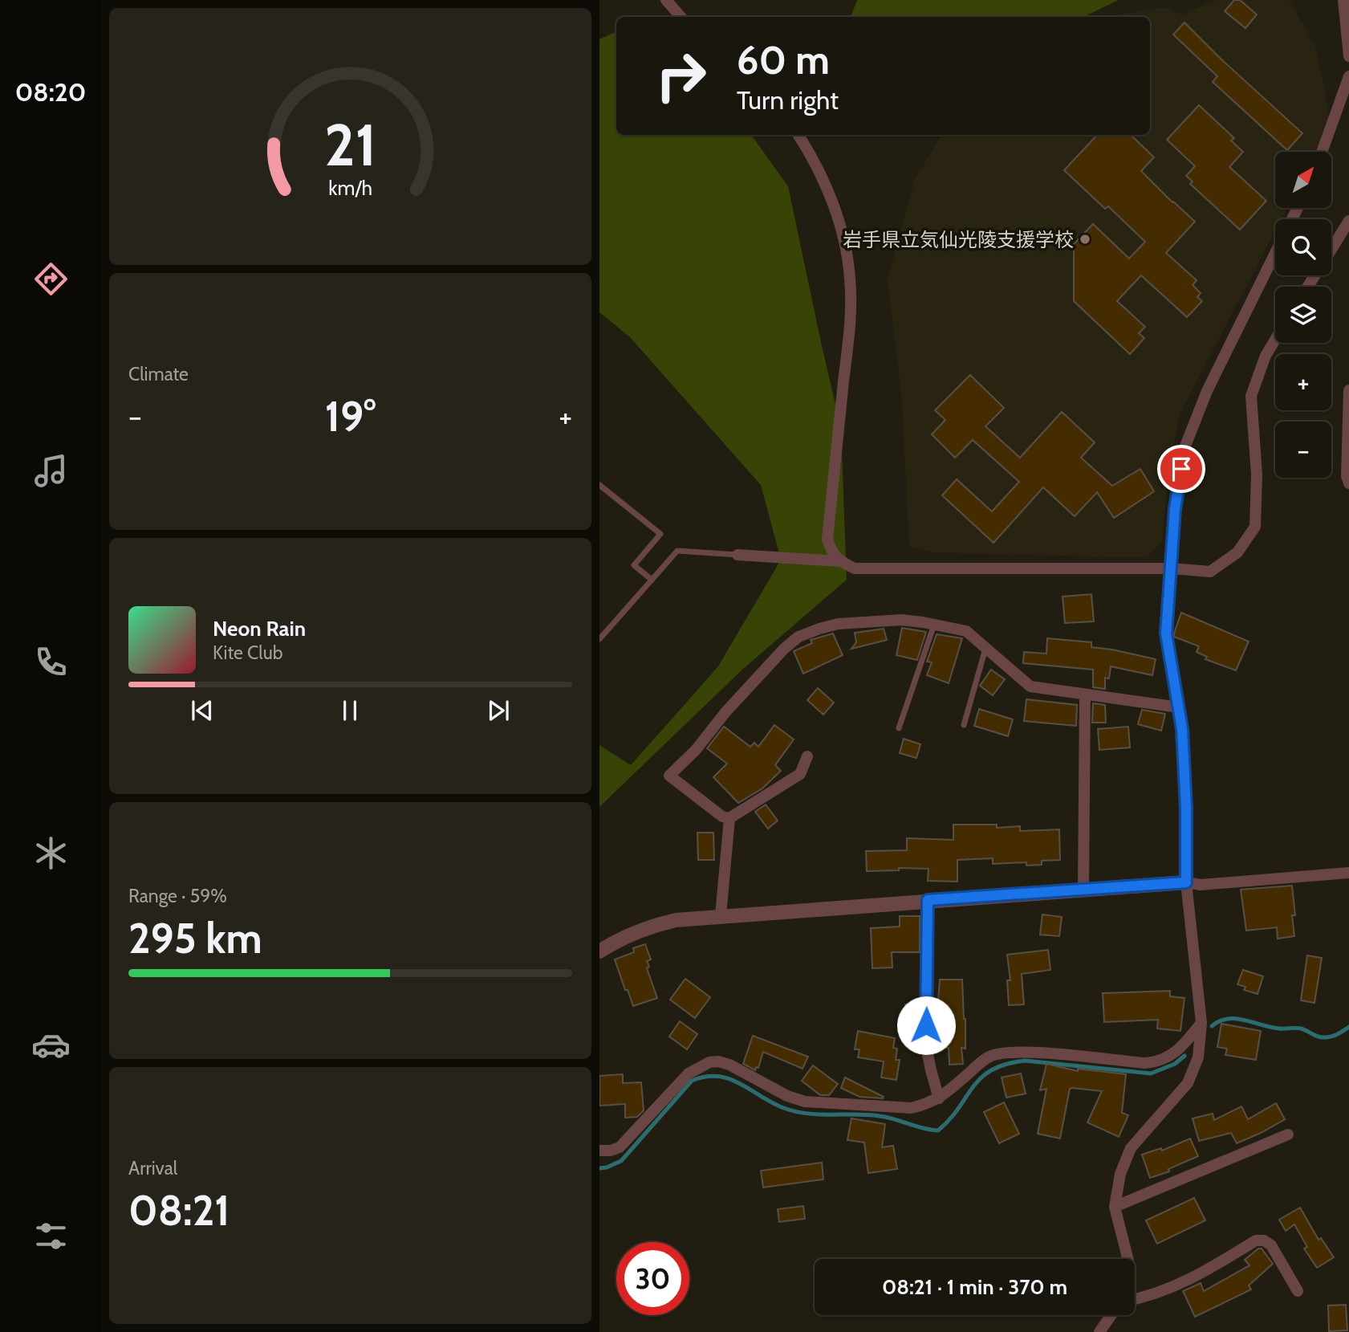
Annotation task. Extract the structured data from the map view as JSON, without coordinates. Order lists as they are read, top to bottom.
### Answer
{
  "places": ["岩手県立気仙光陵支援学校"],
  "north": "top right",
  "page": {
    "tabs": "08:20",
    "turn": ["60 m", "Turn right"],
    "map_buttons": ["+", "−"],
    "tile": [
      "Climate",
      ["Range · 59%", "295 km"],
      ["Arrival", "08:21"]
    ],
    "heat": ["−", "19°", "+"],
    "song": ["Neon Rain", "Kite Club"],
    "limit": "30",
    "trip": "08:21 · 1 min · 370 m",
    "gauge": ["21", "km/h"]
  }
}
